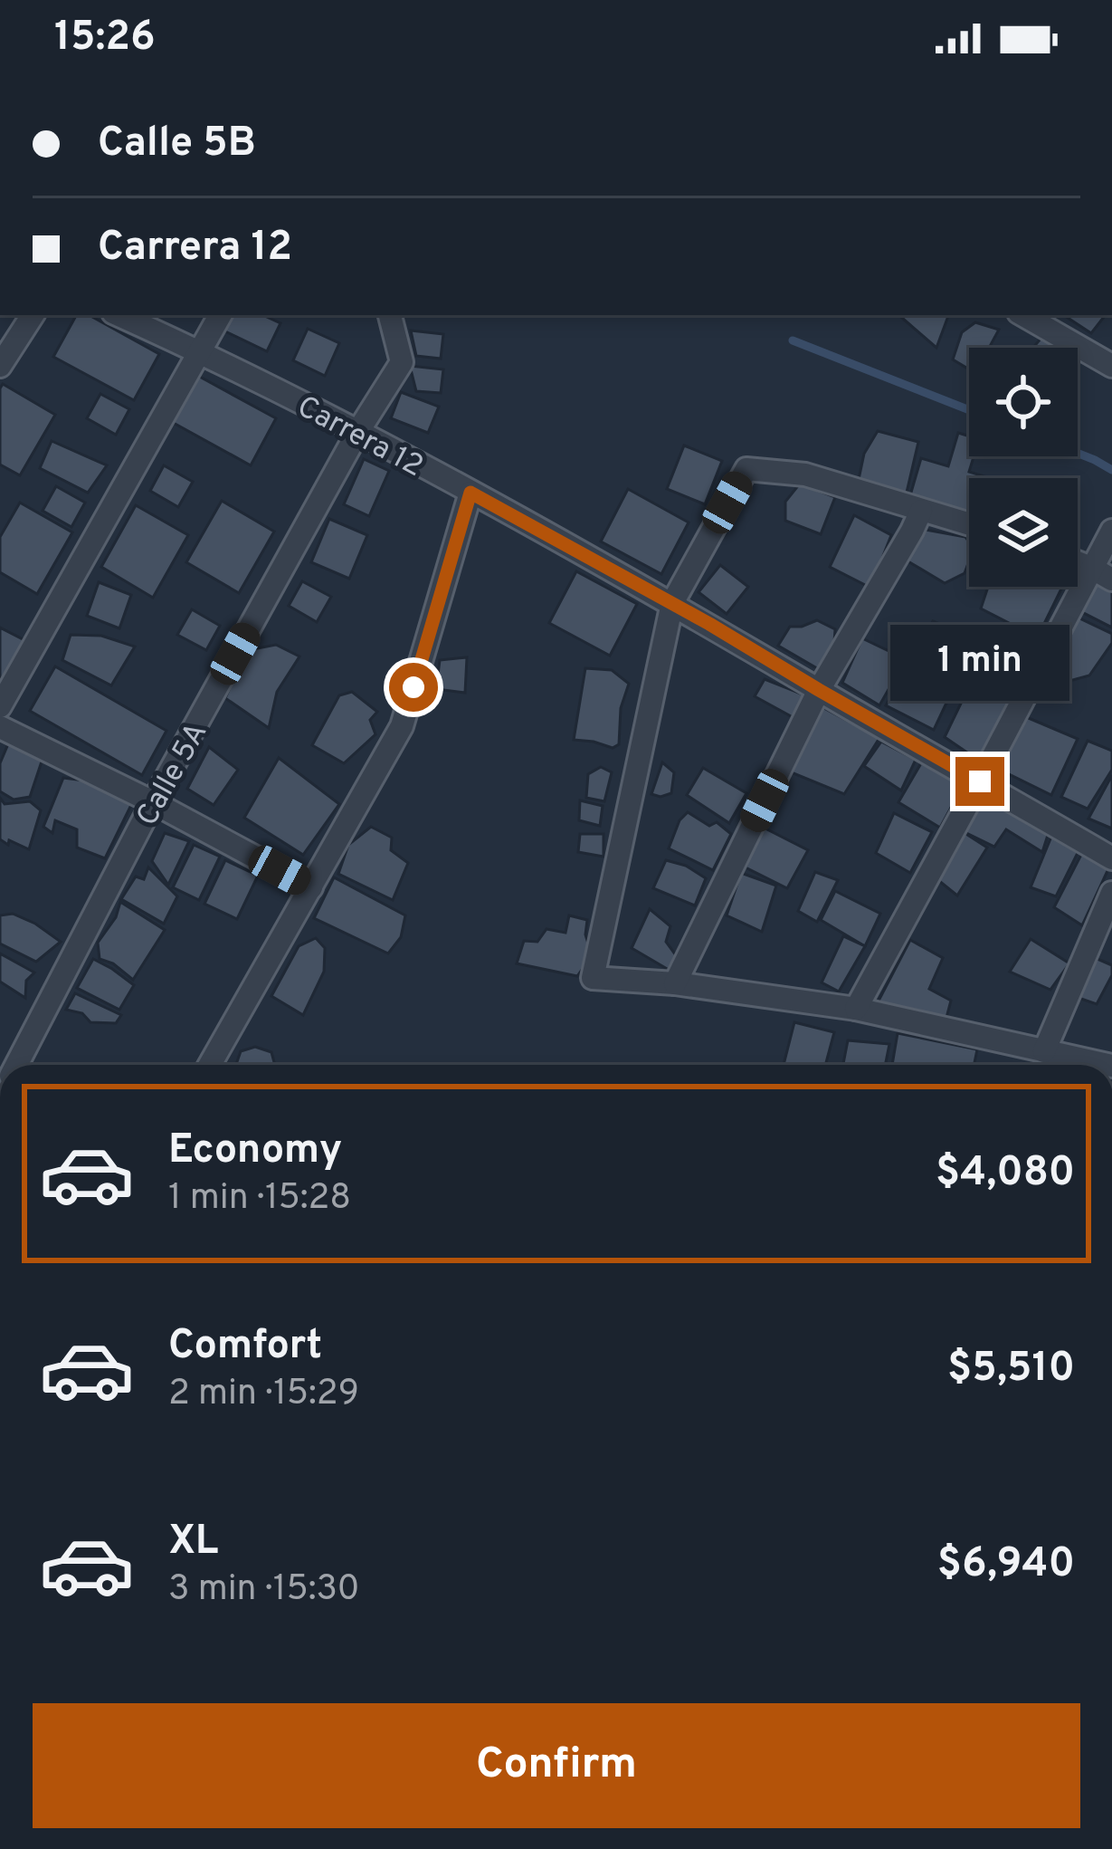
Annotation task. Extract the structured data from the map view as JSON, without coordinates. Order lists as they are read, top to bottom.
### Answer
{
  "streets": {
    "street": ["Carrera 12", "Calle 5A"]
  },
  "crossings": [
    ["Carrera 12", "Calle 5A"]
  ],
  "page": {
    "status": "15:26",
    "banner": ["Calle 5B", "Carrera 12"],
    "bubble": "1 min",
    "list": [
      {
        "name": "Economy",
        "note": "1 min · 15:28",
        "value": "$4,080"
      },
      {
        "name": "Comfort",
        "note": "2 min · 15:29",
        "value": "$5,510"
      },
      {
        "name": "XL",
        "note": "3 min · 15:30",
        "value": "$6,940"
      }
    ],
    "buttons": "Confirm"
  }
}
